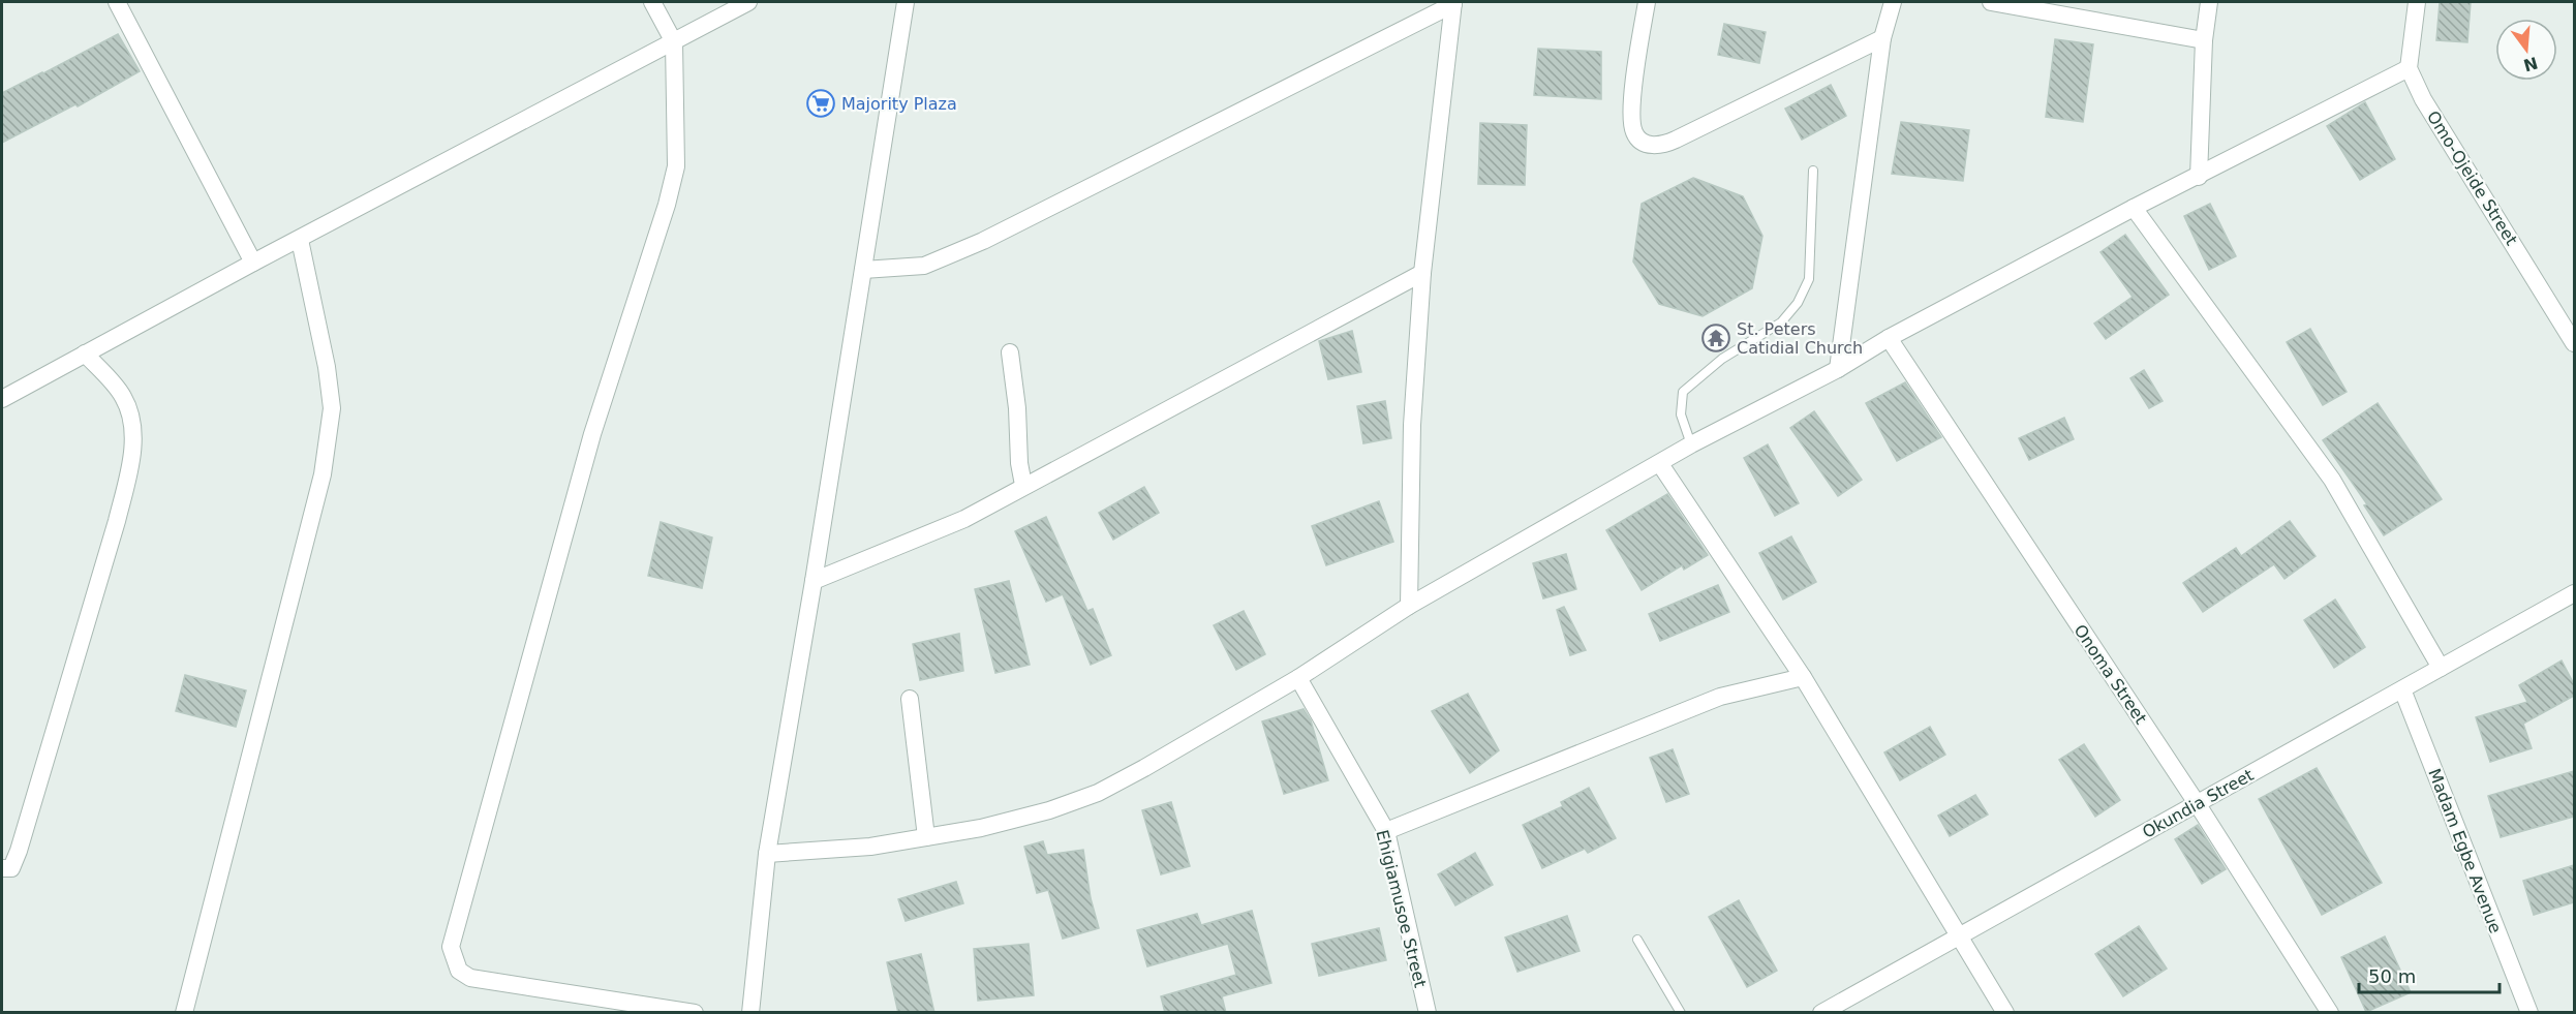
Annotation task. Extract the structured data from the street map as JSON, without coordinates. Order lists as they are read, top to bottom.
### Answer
{
  "streets": {
    "street": [
      "Omo-Ojeide Street",
      "Onoma Street",
      "Okundia Street",
      "Madam Egbe Avenue",
      "Ehigiamusoe Street"
    ]
  },
  "crossings": [
    ["Onoma Street", "Okundia Street"],
    ["Okundia Street", "Madam Egbe Avenue"]
  ],
  "places": {
    "supermarket": ["Majority Plaza"],
    "temple": ["St. Peters Catidial Church"]
  },
  "scale_bar": "50 m",
  "north": "bottom"
}
